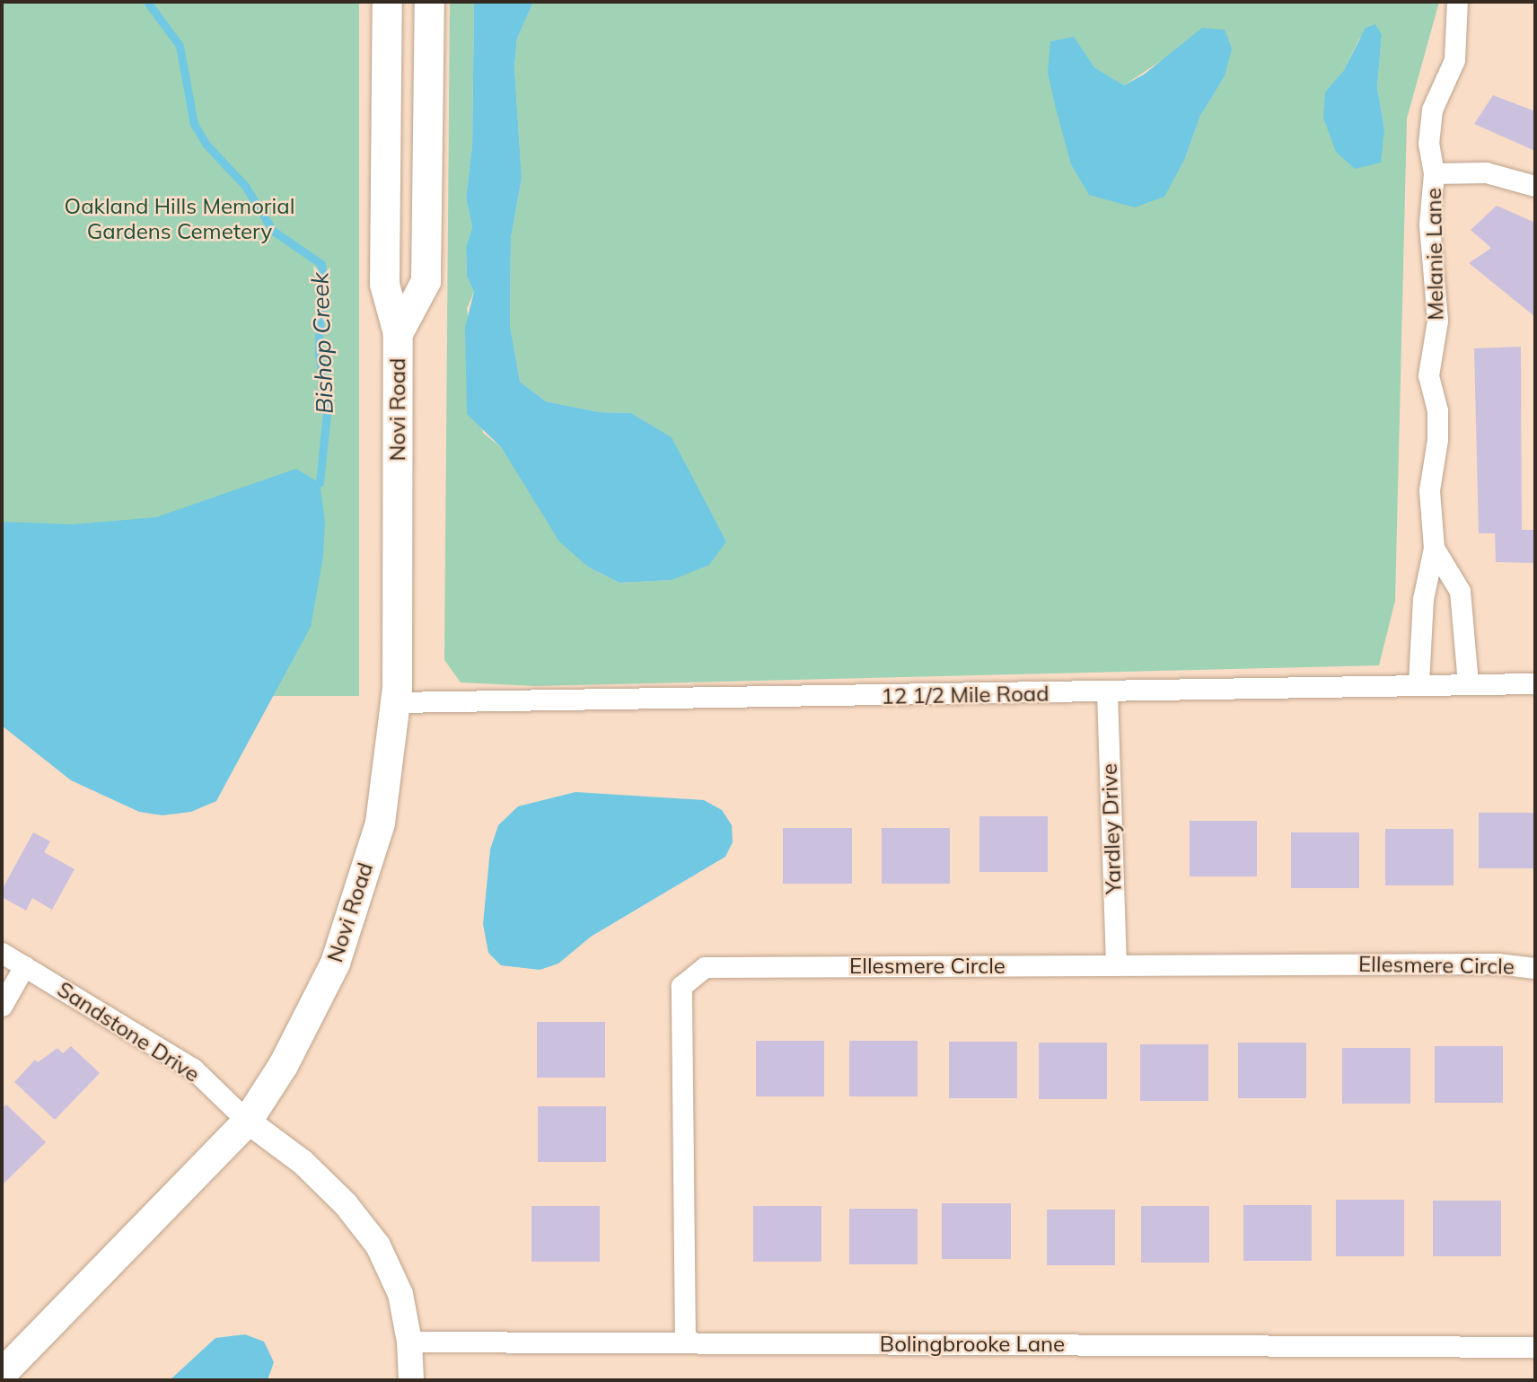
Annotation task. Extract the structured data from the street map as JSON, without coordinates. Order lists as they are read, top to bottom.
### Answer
{
  "streets": {
    "main road": ["Novi Road"],
    "street": [
      "Melanie Lane",
      "12 1/2 Mile Road",
      "Yardley Drive",
      "Ellesmere Circle",
      "Sandstone Drive",
      "Bolingbrooke Lane"
    ]
  },
  "crossings": [
    ["Melanie Lane", "12 1/2 Mile Road"],
    ["Novi Road", "12 1/2 Mile Road"],
    ["Novi Road", "Sandstone Drive"],
    ["12 1/2 Mile Road", "Yardley Drive"],
    ["Yardley Drive", "Ellesmere Circle"],
    ["Ellesmere Circle", "Bolingbrooke Lane"]
  ],
  "water": ["Bishop Creek"],
  "parks": ["Oakland Hills Memorial Gardens Cemetery"]
}
